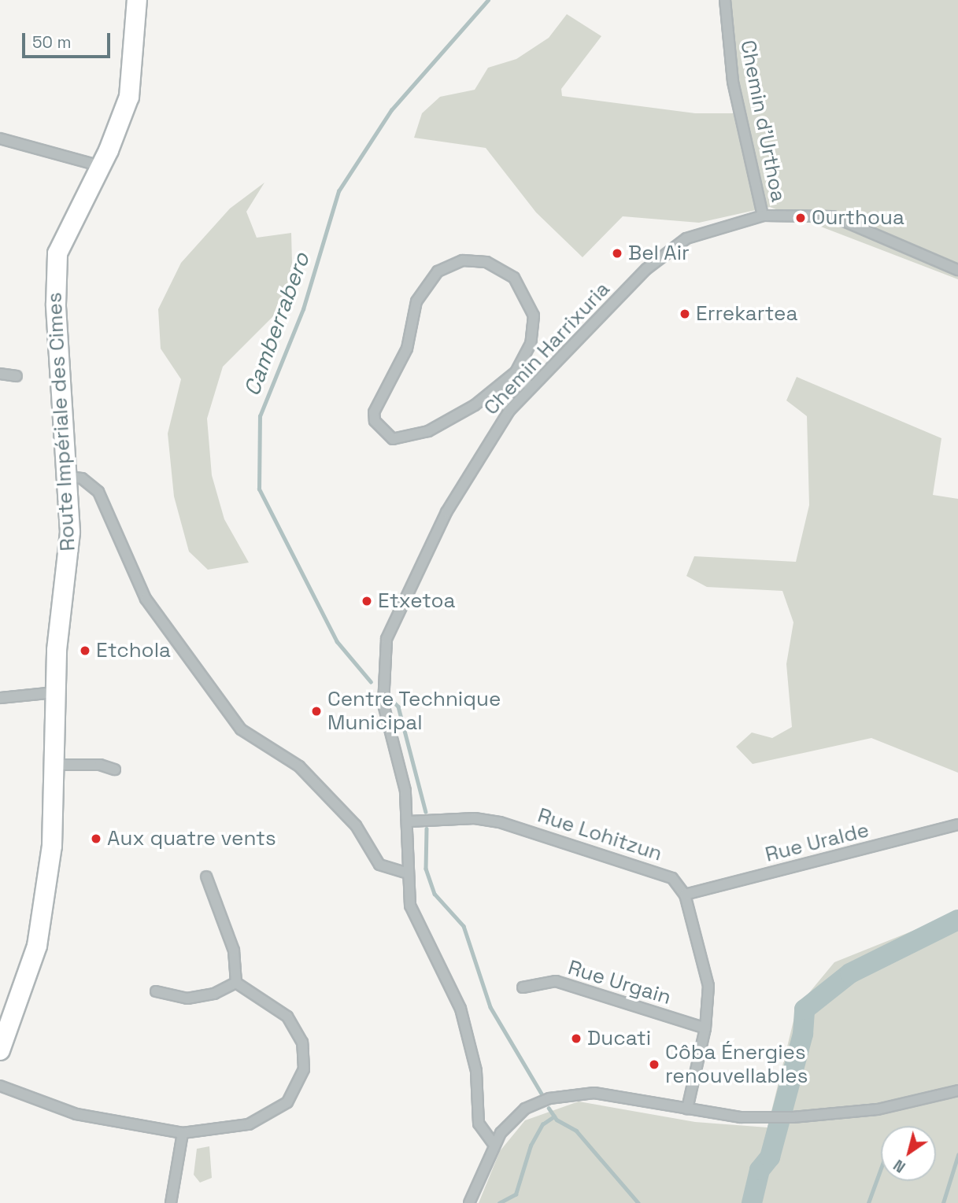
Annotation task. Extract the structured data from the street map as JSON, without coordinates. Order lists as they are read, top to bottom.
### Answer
{
  "streets": {
    "main road": ["Route Impériale des Cimes"],
    "street": [
      "Chemin d'Urthoa",
      "Chemin Harrixuria",
      "Rue Lohitzun",
      "Rue Uralde",
      "Rue Urgain"
    ]
  },
  "crossings": [
    ["Chemin d'Urthoa", "Chemin Harrixuria"],
    ["Chemin Harrixuria", "Rue Lohitzun"],
    ["Rue Lohitzun", "Rue Uralde"],
    ["Rue Lohitzun", "Rue Urgain"]
  ],
  "water": ["Camberrabero"],
  "places": [
    "Ourthoua",
    "Bel Air",
    "Errekartea",
    "Etxetoa",
    "Etchola",
    "Centre Technique Municipal",
    "Aux quatre vents",
    "Ducati",
    "Côba Énergies renouvellables"
  ],
  "scale_bar": "50 m",
  "north": "bottom left"
}
